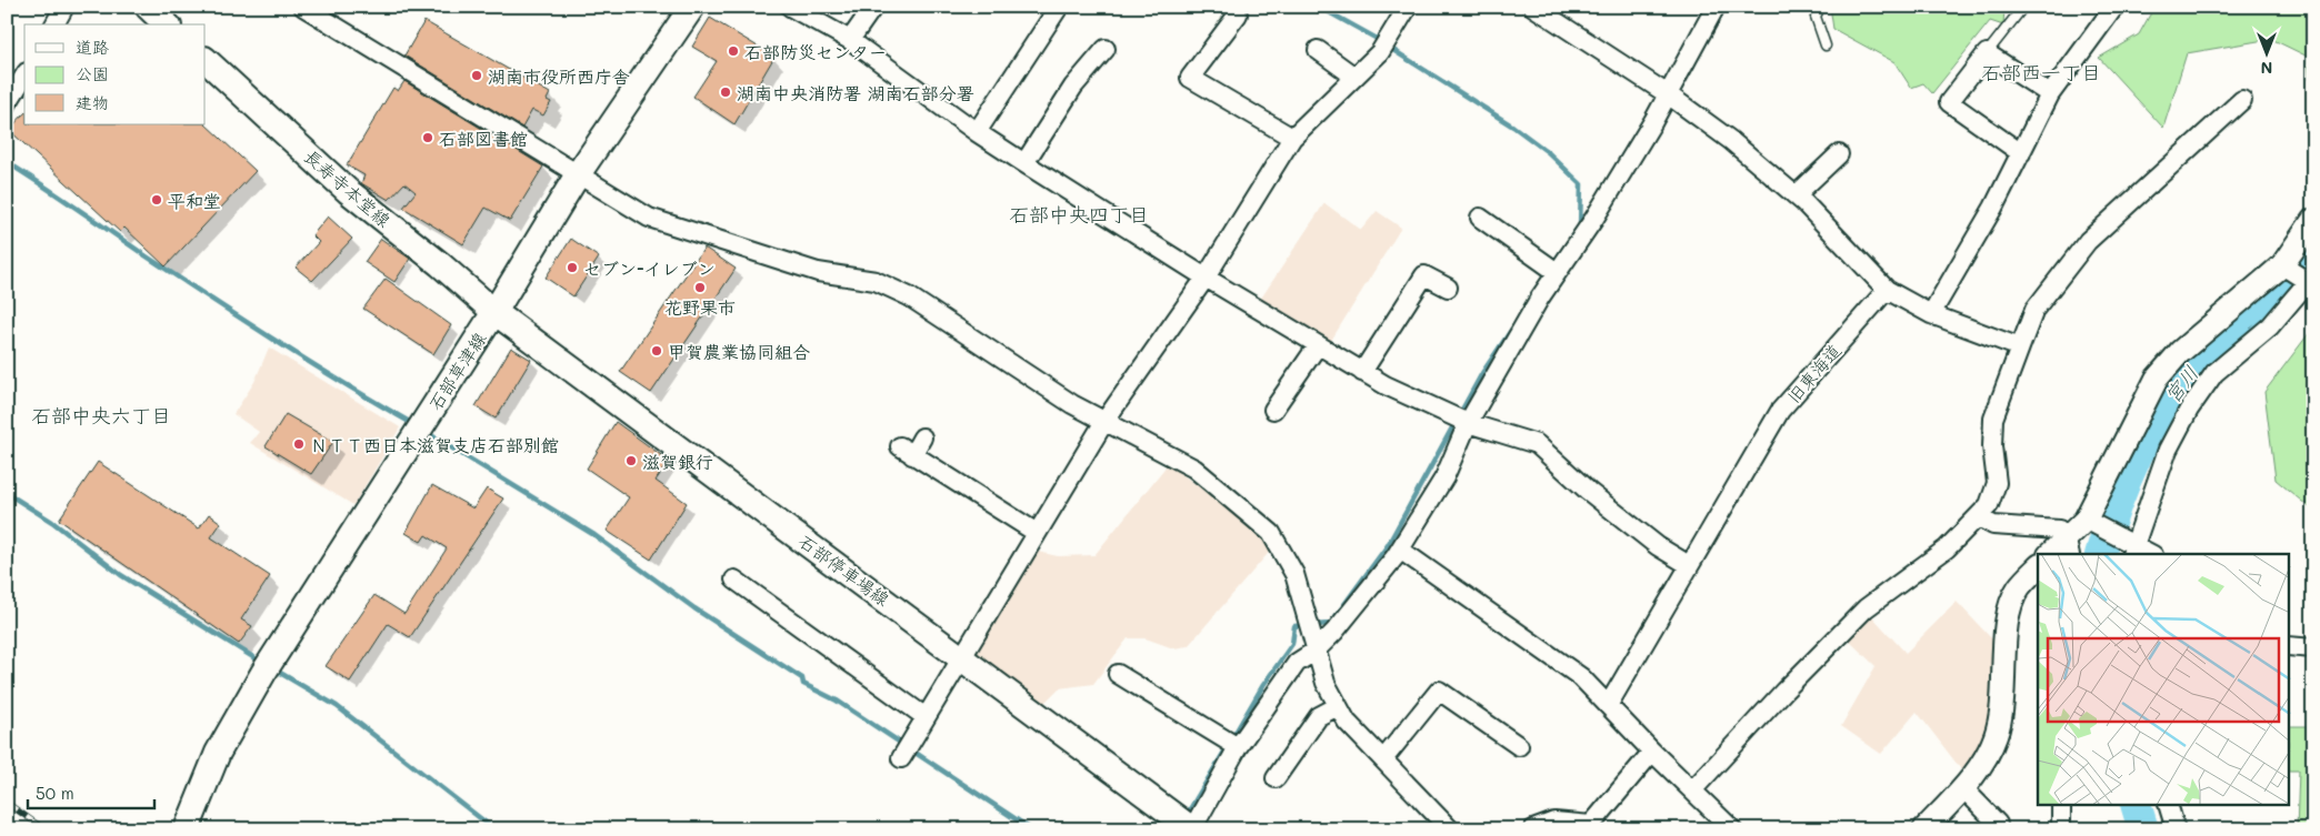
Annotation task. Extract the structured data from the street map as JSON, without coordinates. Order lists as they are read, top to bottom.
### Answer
{
  "streets": {
    "main road": ["長寿寺本堂線", "石部草津線", "石部停車場線"],
    "street": ["旧東海道"]
  },
  "crossings": [
    ["長寿寺本堂線", "石部草津線"],
    ["長寿寺本堂線", "石部停車場線"],
    ["石部草津線", "石部停車場線"]
  ],
  "districts": ["石部西一丁目", "石部中央四丁目", "石部中央六丁目"],
  "water": ["宮川"],
  "places": [
    "石部防災センター",
    "湖南市役所西庁舎",
    "湖南中央消防署 湖南石部分署",
    "石部図書館",
    "平和堂",
    "セブン-イレブン",
    "花野果市",
    "甲賀農業協同組合",
    "ＮＴＴ西日本滋賀支店石部別館",
    "滋賀銀行"
  ],
  "legend": ["道路", "公園", "建物"],
  "scale_bar": "50 m",
  "north": "bottom"
}
